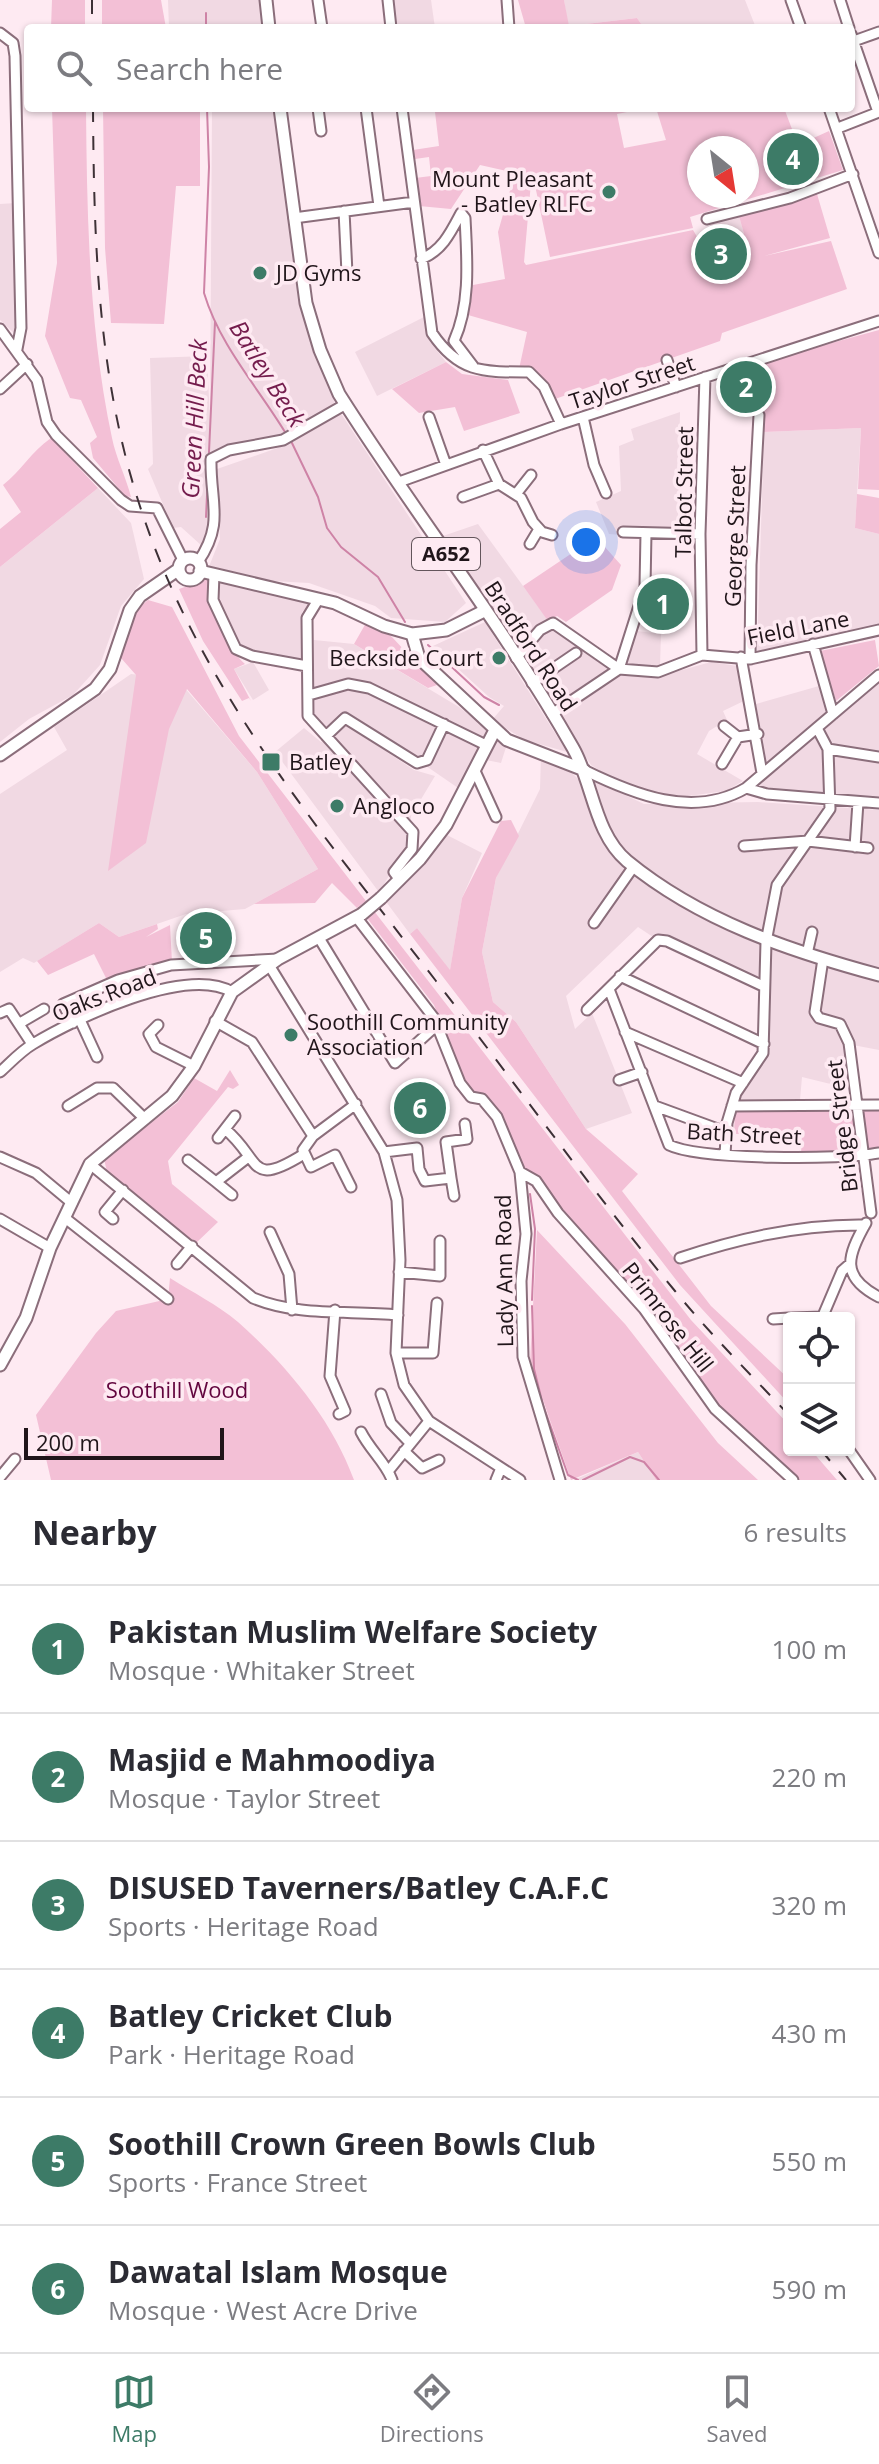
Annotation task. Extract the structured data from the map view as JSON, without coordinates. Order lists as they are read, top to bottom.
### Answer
{
  "streets": {
    "main road": ["A652", "Bradford Road"],
    "street": [
      "Taylor Street",
      "Talbot Street",
      "George Street",
      "Field Lane",
      "Oaks Road",
      "Bridge Street",
      "Bath Street",
      "Lady Ann Road",
      "Primrose Hill"
    ]
  },
  "crossings": [
    ["Taylor Street", "Talbot Street"],
    ["Taylor Street", "Bradford Road"],
    ["Talbot Street", "Field Lane"],
    ["George Street", "Field Lane"],
    ["Bradford Road", "Bridge Street"],
    ["Bridge Street", "Bath Street"],
    ["Lady Ann Road", "Primrose Hill"]
  ],
  "water": ["Batley Beck", "Green Hill Beck"],
  "parks": ["Soothill Wood"],
  "places": {
    "other": [
      "Mount Pleasant - Batley RLFC",
      "JD Gyms",
      "Beckside Court",
      "Angloco",
      "Soothill Community Association"
    ],
    "transit": ["Batley"]
  },
  "scale_bar": "200 m",
  "north": "bottom right",
  "page": {
    "search": "Search here",
    "pins": [
      "4",
      "3",
      "2",
      "1",
      "5",
      "6"
    ],
    "scale": "200 m",
    "heading": ["Nearby", "6 results"],
    "list": [
      {
        "mark": "1",
        "name": "Pakistan Muslim Welfare Society",
        "note": "Mosque · Whitaker Street",
        "value": "100 m"
      },
      {
        "mark": "2",
        "name": "Masjid e Mahmoodiya",
        "note": "Mosque · Taylor Street",
        "value": "220 m"
      },
      {
        "mark": "3",
        "name": "DISUSED Taverners/Batley C.A.F.C",
        "note": "Sports · Heritage Road",
        "value": "320 m"
      },
      {
        "mark": "4",
        "name": "Batley Cricket Club",
        "note": "Park · Heritage Road",
        "value": "430 m"
      },
      {
        "mark": "5",
        "name": "Soothill Crown Green Bowls Club",
        "note": "Sports · France Street",
        "value": "550 m"
      },
      {
        "mark": "6",
        "name": "Dawatal Islam Mosque",
        "note": "Mosque · West Acre Drive",
        "value": "590 m"
      }
    ],
    "nav": ["Map", "Directions", "Saved"]
  }
}
